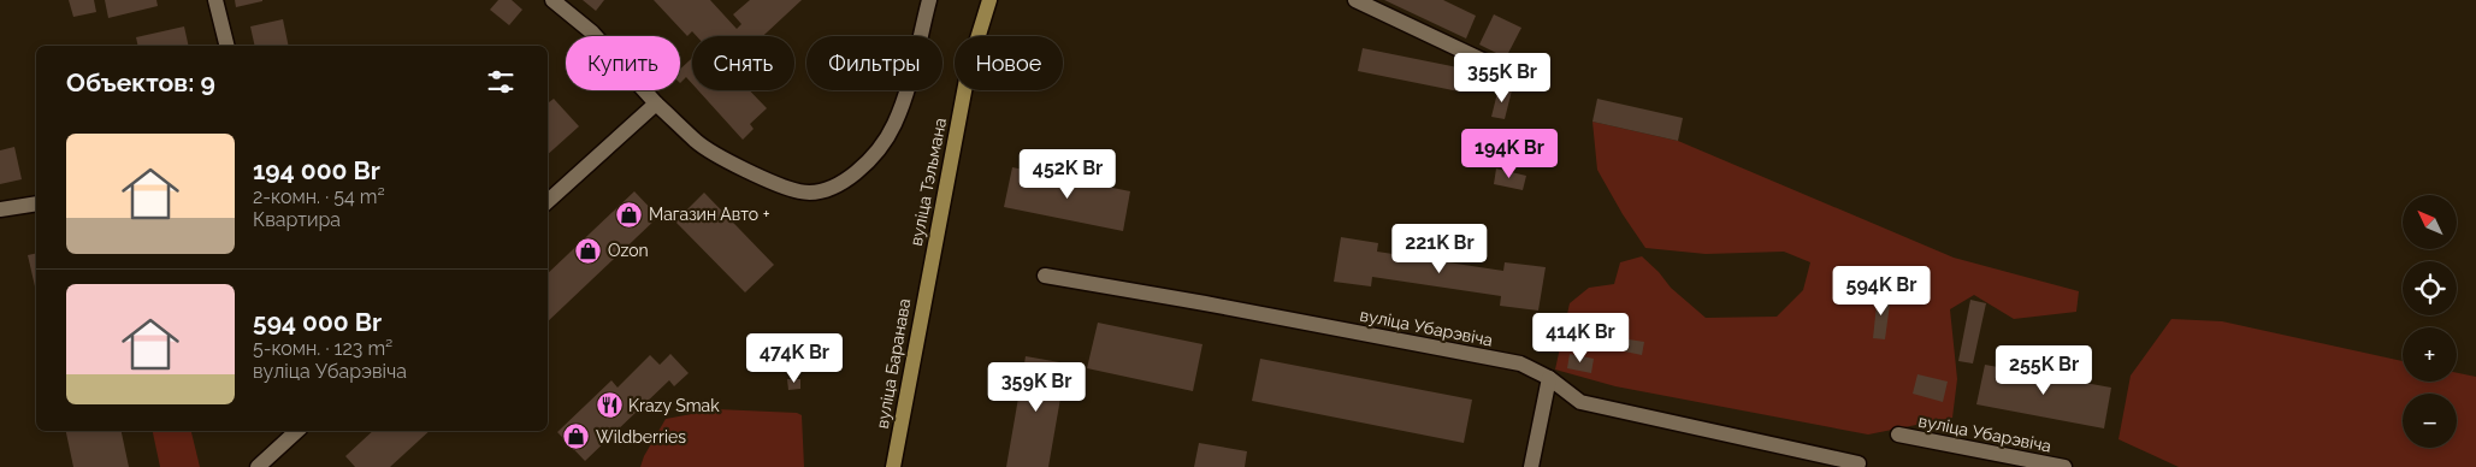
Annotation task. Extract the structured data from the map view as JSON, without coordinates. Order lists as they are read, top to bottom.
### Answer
{
  "streets": {
    "main road": ["вуліца Тэльмана", "вуліца Баранава"],
    "street": ["вуліца Убарэвіча"]
  },
  "crossings": [
    ["вуліца Тэльмана", "вуліца Баранава"]
  ],
  "places": {
    "shop": ["Магазин Авто +", "Ozon", "Wildberries"],
    "restaurant": ["Krazy Smak"]
  },
  "north": "top left",
  "page": {
    "chip": [
      "Купить",
      "Снять",
      "Фильтры",
      "Новое"
    ],
    "heading": "Объектов: 9",
    "price": [
      "355K Br",
      "194K Br",
      "452K Br",
      "221K Br",
      "594K Br",
      "414K Br",
      "474K Br",
      "255K Br",
      "359K Br"
    ],
    "list": [
      {
        "name": "194 000 Br",
        "note": "2-комн. · 54 m² · Квартира"
      },
      {
        "name": "594 000 Br",
        "note": "5-комн. · 123 m² · вуліца Убарэвіча"
      }
    ],
    "map_buttons": ["+", "−"]
  }
}
